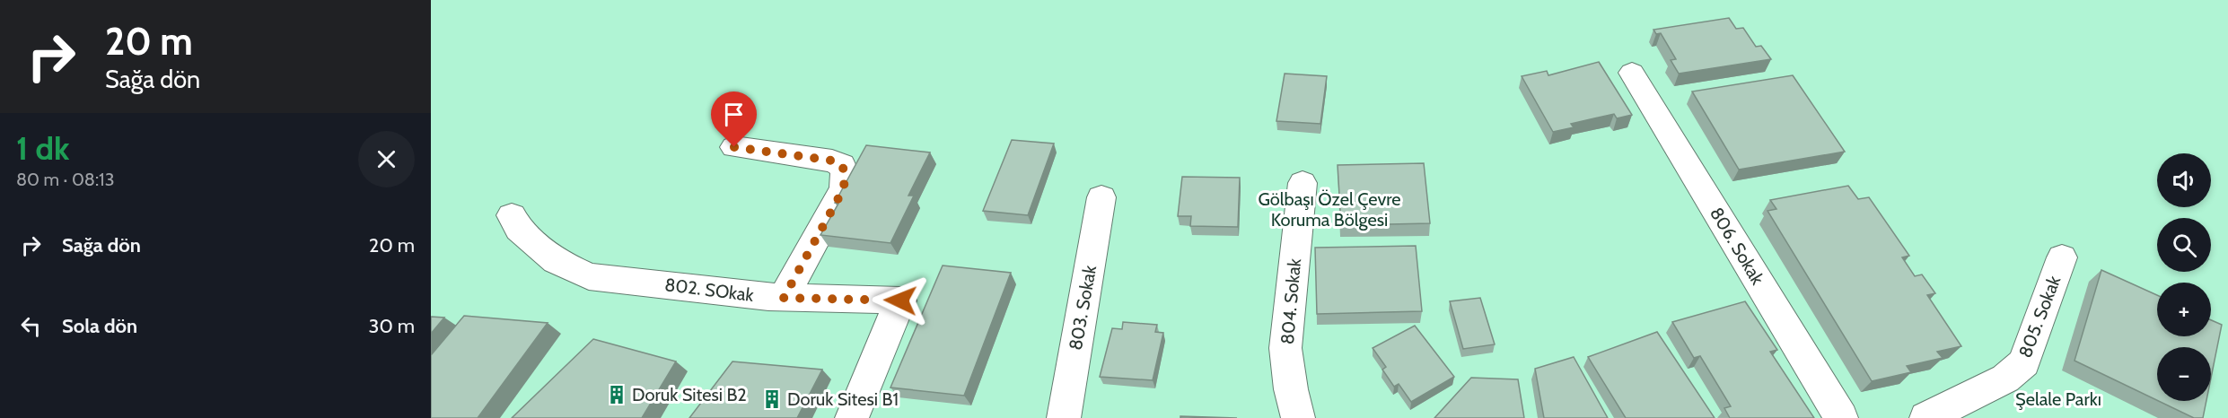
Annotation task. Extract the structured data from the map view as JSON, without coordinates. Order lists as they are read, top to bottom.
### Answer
{
  "streets": {
    "street": [
      "806. Sokak",
      "802. SOkak",
      "804. Sokak",
      "803. Sokak",
      "805. Sokak"
    ]
  },
  "parks": ["Gölbaşı Özel Çevre Koruma Bölgesi", "Şelale Parkı"],
  "places": {
    "building": ["Doruk Sitesi B2", "Doruk Sitesi B1"]
  },
  "page": {
    "turn": ["20 m", "Sağa dön"],
    "heading": ["1 dk", "80 m · 08:13"],
    "map_buttons": ["+", "−"],
    "list": [
      {
        "name": "Sağa dön",
        "value": "20 m"
      },
      {
        "name": "Sola dön",
        "value": "30 m"
      }
    ]
  }
}
